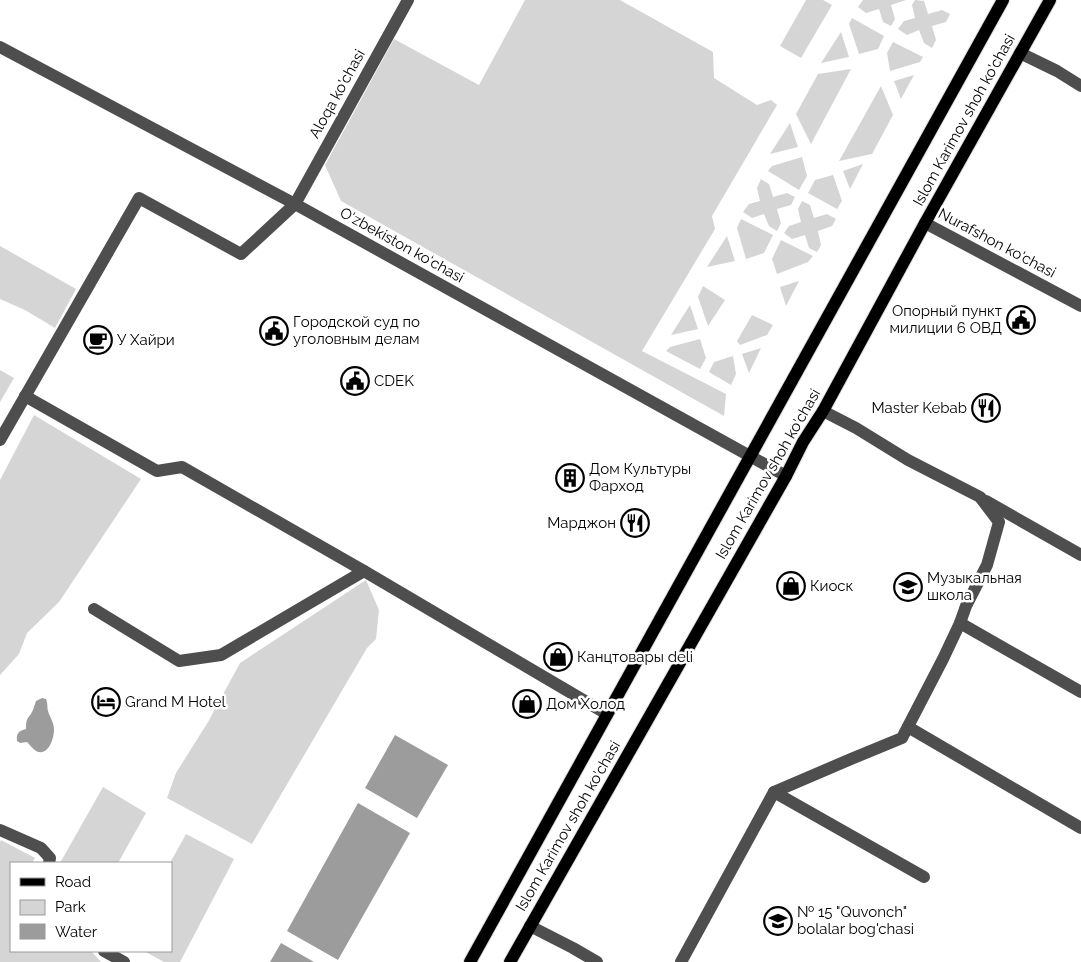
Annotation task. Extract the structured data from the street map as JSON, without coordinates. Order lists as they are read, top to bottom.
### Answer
{
  "streets": {
    "main road": ["Islom Karimov shoh ko'chasi"],
    "street": ["Aloqa ko'chasi", "Nurafshon ko'chasi", "O‘zbekiston ko‘chasi"]
  },
  "crossings": [
    ["Aloqa ko'chasi", "O‘zbekiston ko‘chasi"],
    ["Islom Karimov shoh ko'chasi", "Nurafshon ko'chasi"],
    ["Islom Karimov shoh ko'chasi", "O‘zbekiston ko‘chasi"]
  ],
  "places": {
    "public building": ["Опорный пункт милиции 6 ОВД", "Городской суд по уголовным делам", "CDEK"],
    "cafe": ["У Хайри"],
    "restaurant": ["Master Kebab", "Марджон"],
    "building": ["Дом Культуры Фарход"],
    "shop": ["Киоск", "Канцтовары deli", "Дом Холод"],
    "school or university": ["Музыкальная школа", "№ 15 \"Quvonch\" bolalar bog'chasi"],
    "hotel": ["Grand M Hotel"]
  },
  "legend": ["Road", "Park", "Water"]
}
